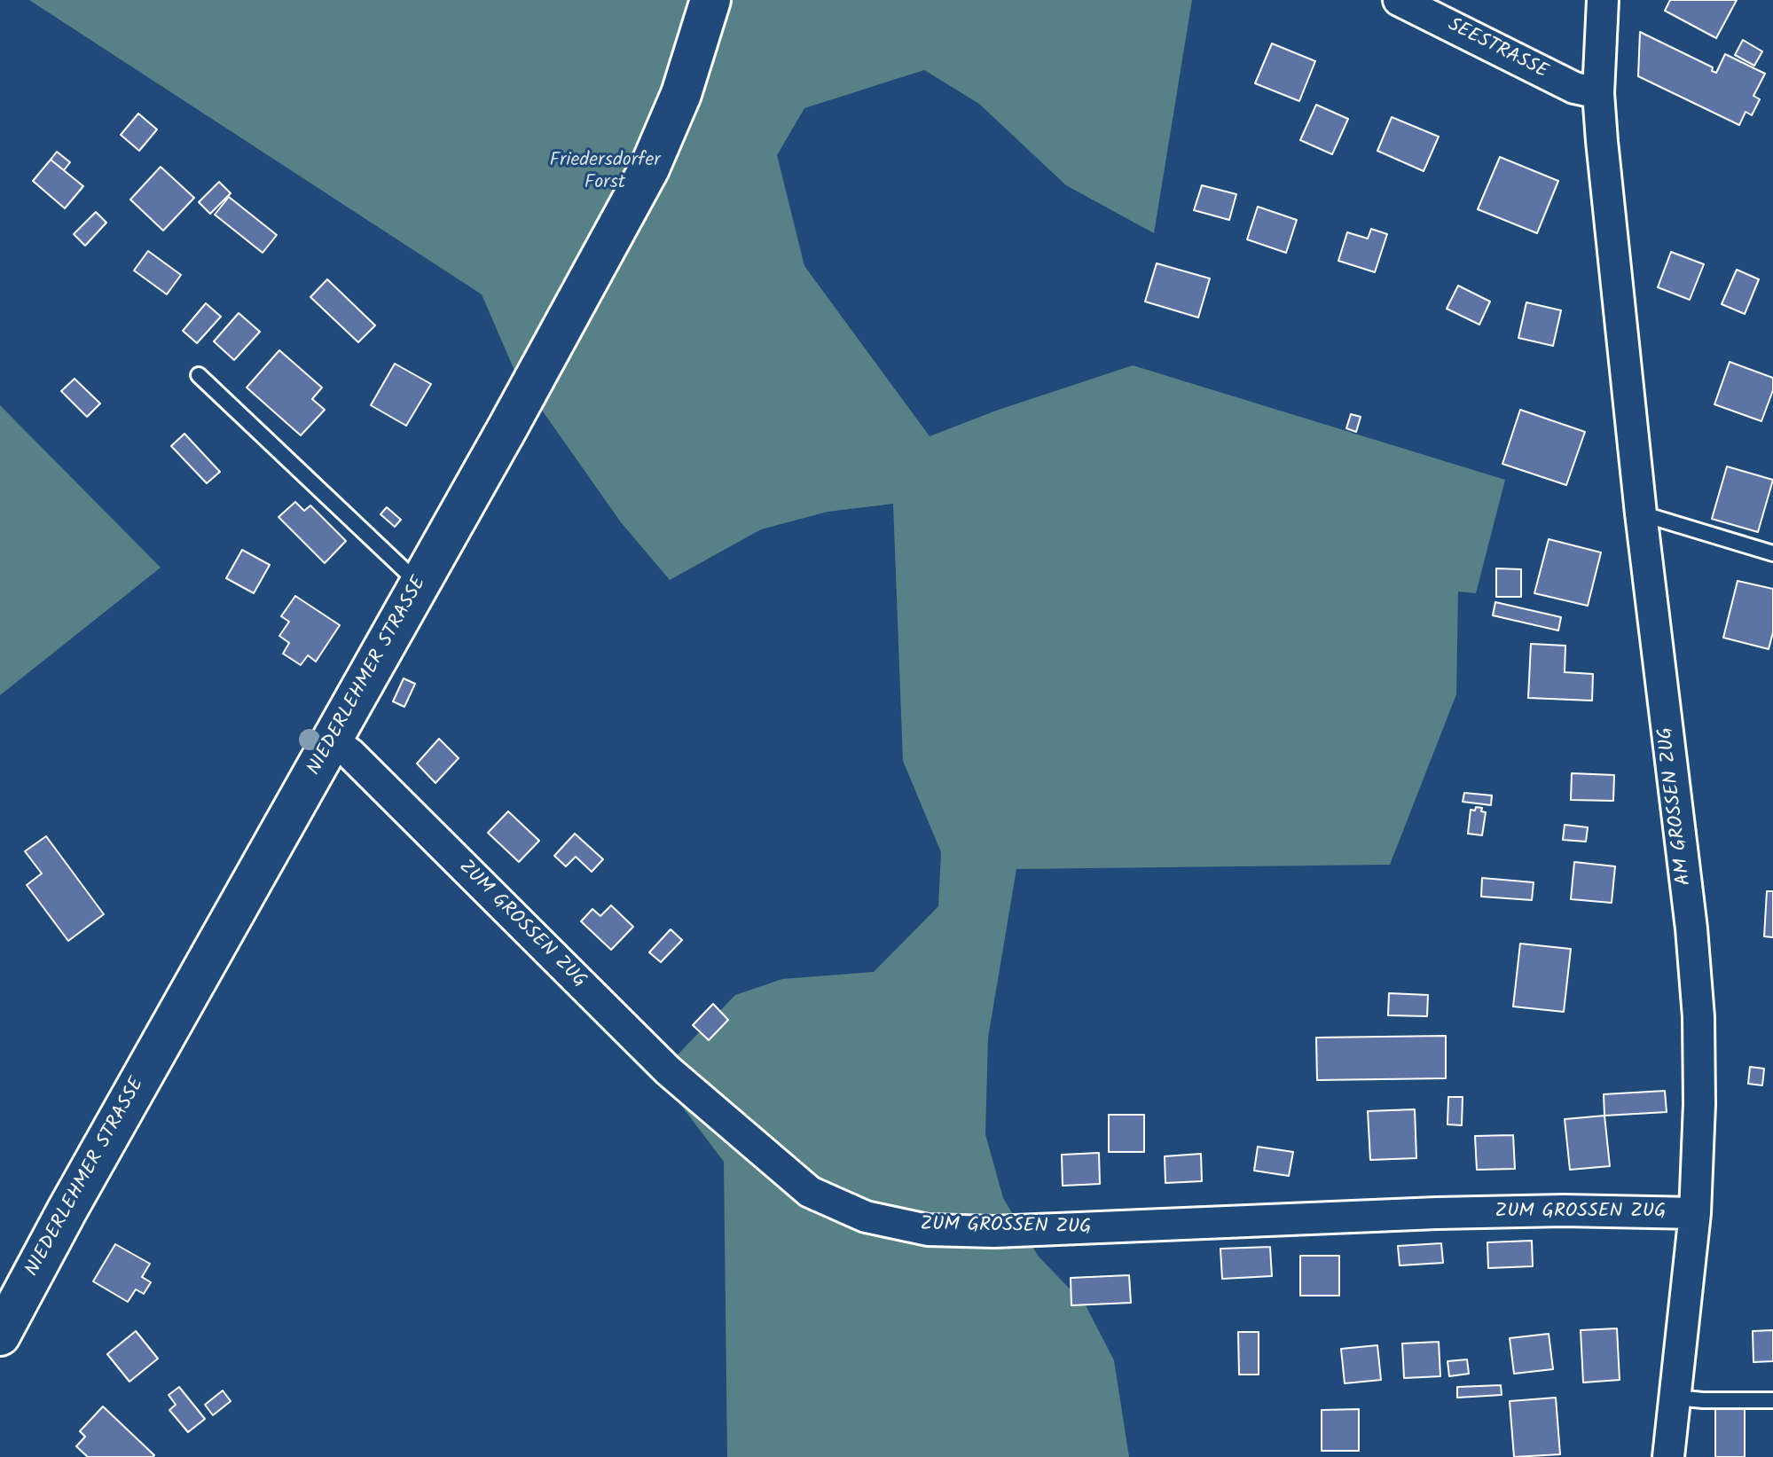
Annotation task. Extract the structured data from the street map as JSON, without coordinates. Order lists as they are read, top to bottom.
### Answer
{
  "streets": {
    "main road": ["NIEDERLEHMER STRASSE"],
    "street": ["SEESTRASSE", "AM GROSSEN ZUG", "ZUM GROSSEN ZUG"]
  },
  "crossings": [
    ["SEESTRASSE", "AM GROSSEN ZUG"],
    ["NIEDERLEHMER STRASSE", "ZUM GROSSEN ZUG"],
    ["AM GROSSEN ZUG", "ZUM GROSSEN ZUG"]
  ],
  "parks": ["Friedersdorfer Forst"]
}
